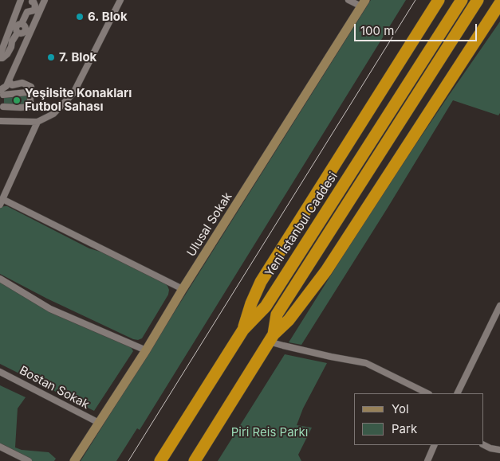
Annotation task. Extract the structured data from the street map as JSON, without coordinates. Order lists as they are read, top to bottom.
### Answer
{
  "streets": {
    "highway": ["Yeni İstanbul Caddesi"],
    "street": ["Ulusal Sokak", "Bostan Sokak"]
  },
  "crossings": [
    ["Ulusal Sokak", "Bostan Sokak"]
  ],
  "parks": ["Piri Reis Parkı"],
  "places": ["6. Blok", "7. Blok", "Yeşilsite Konakları Futbol Sahası"],
  "legend": ["Yol", "Park"],
  "scale_bar": "100 m"
}
